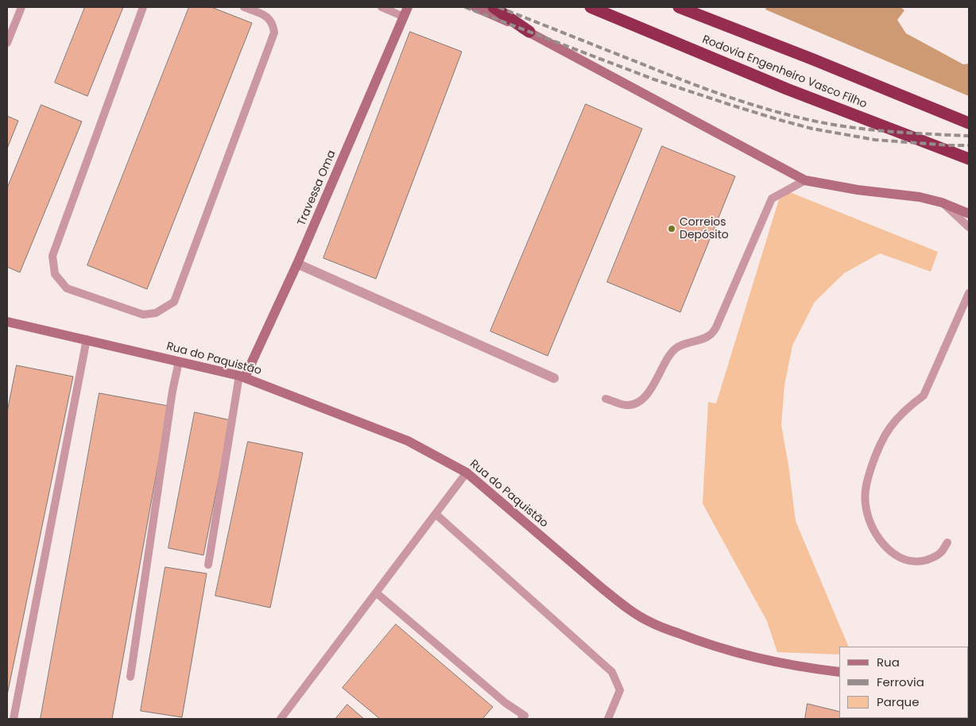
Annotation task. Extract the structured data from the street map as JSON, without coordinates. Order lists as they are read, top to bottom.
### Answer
{
  "streets": {
    "highway": ["Rodovia Engenheiro Vasco Filho"],
    "main road": ["Travessa Oma", "Rua do Paquistão"]
  },
  "crossings": [
    ["Travessa Oma", "Rua do Paquistão"]
  ],
  "places": ["Correios Depósito"],
  "legend": ["Rua", "Ferrovia", "Parque"]
}
